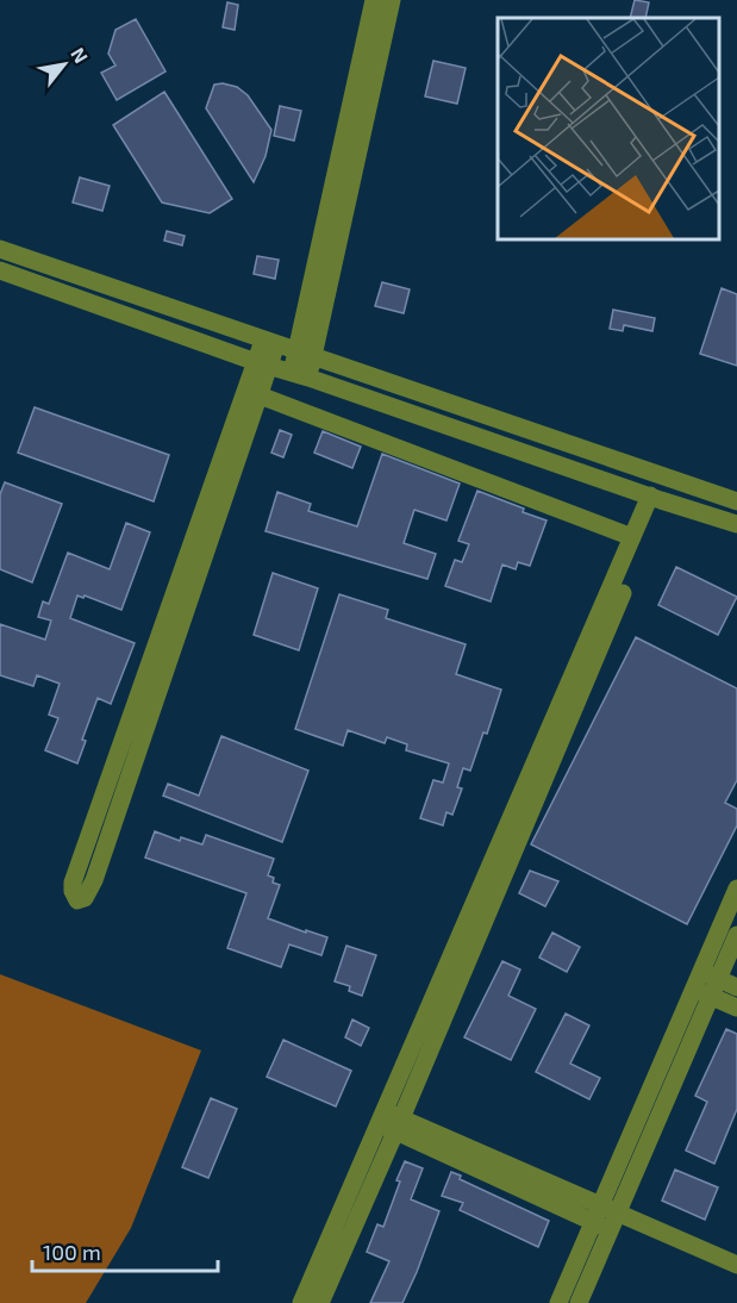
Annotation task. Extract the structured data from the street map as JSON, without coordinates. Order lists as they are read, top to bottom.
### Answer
{
  "scale_bar": "100 m",
  "north": "top right"
}
